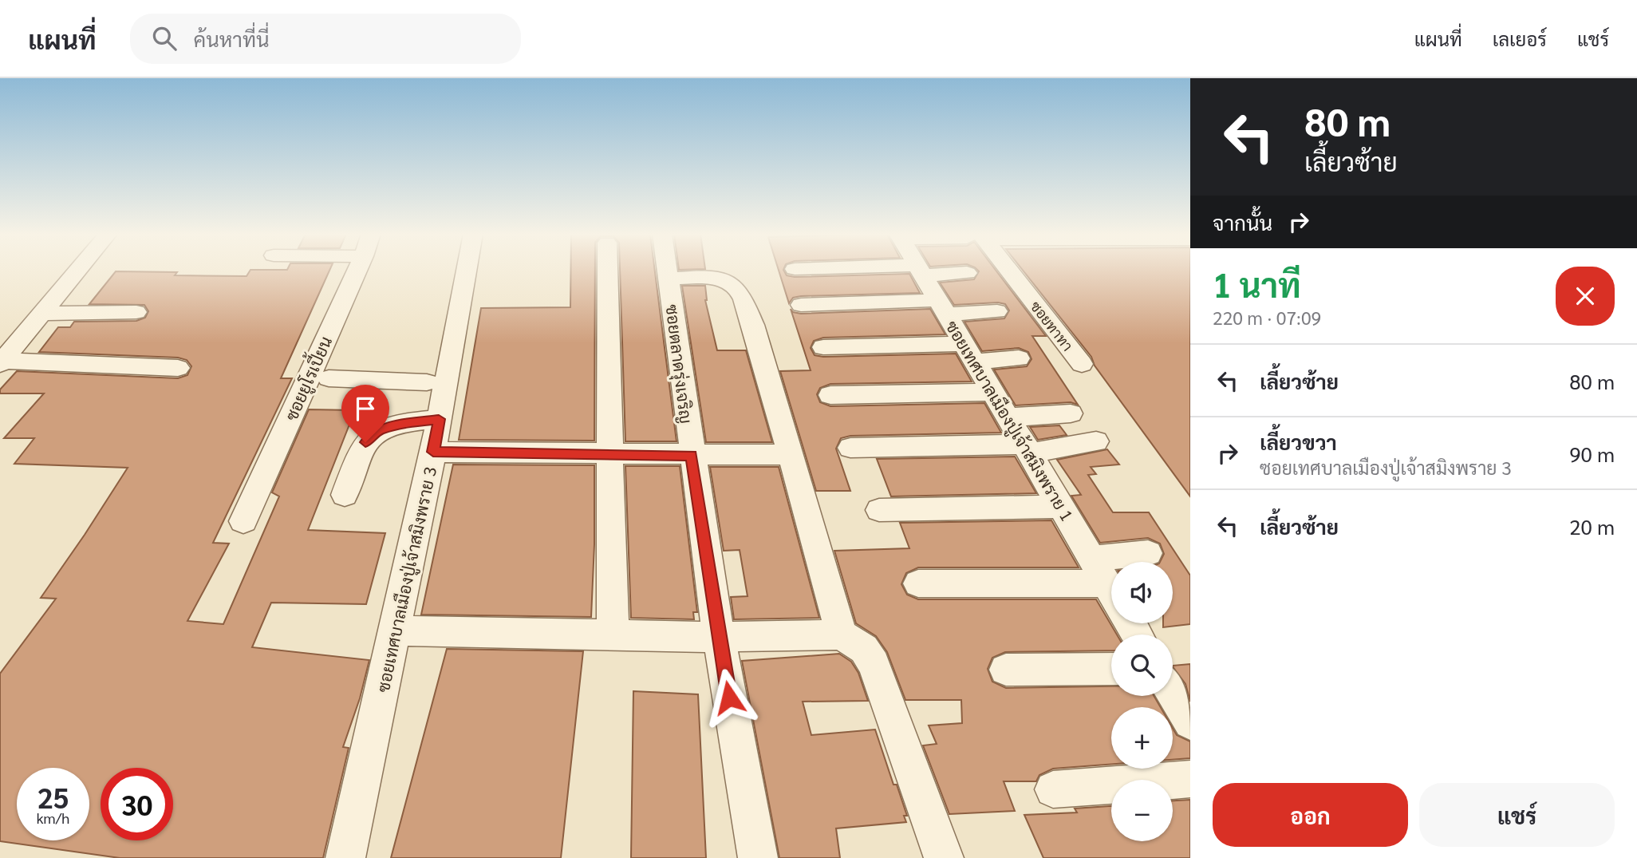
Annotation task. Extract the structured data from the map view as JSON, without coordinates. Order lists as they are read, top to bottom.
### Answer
{
  "streets": {
    "street": [
      "ซอยทาทา",
      "ซอยตลาดรุ่งเจริญ",
      "ซอยยูโรเปี้ยน",
      "ซอยเทศบาลเมืองปู่เจ้าสมิงพราย 1",
      "ซอยเทศบาลเมืองปู่เจ้าสมิงพราย 3"
    ]
  },
  "page": {
    "header": "แผนที่",
    "search": "ค้นหาที่นี่",
    "nav": ["แผนที่", "เลเยอร์", "แชร์"],
    "turn": ["80 m", "เลี้ยวซ้าย"],
    "then": "จากนั้น",
    "heading": ["1 นาที", "220 m · 07:09"],
    "list": [
      {
        "name": "เลี้ยวซ้าย",
        "value": "80 m"
      },
      {
        "name": "เลี้ยวขวา",
        "note": "ซอยเทศบาลเมืองปู่เจ้าสมิงพราย 3",
        "value": "90 m"
      },
      {
        "name": "เลี้ยวซ้าย",
        "value": "20 m"
      }
    ],
    "map_buttons": ["+", "−"],
    "speed": "25 km/h",
    "limit": "30",
    "buttons": ["ออก", "แชร์"]
  }
}
